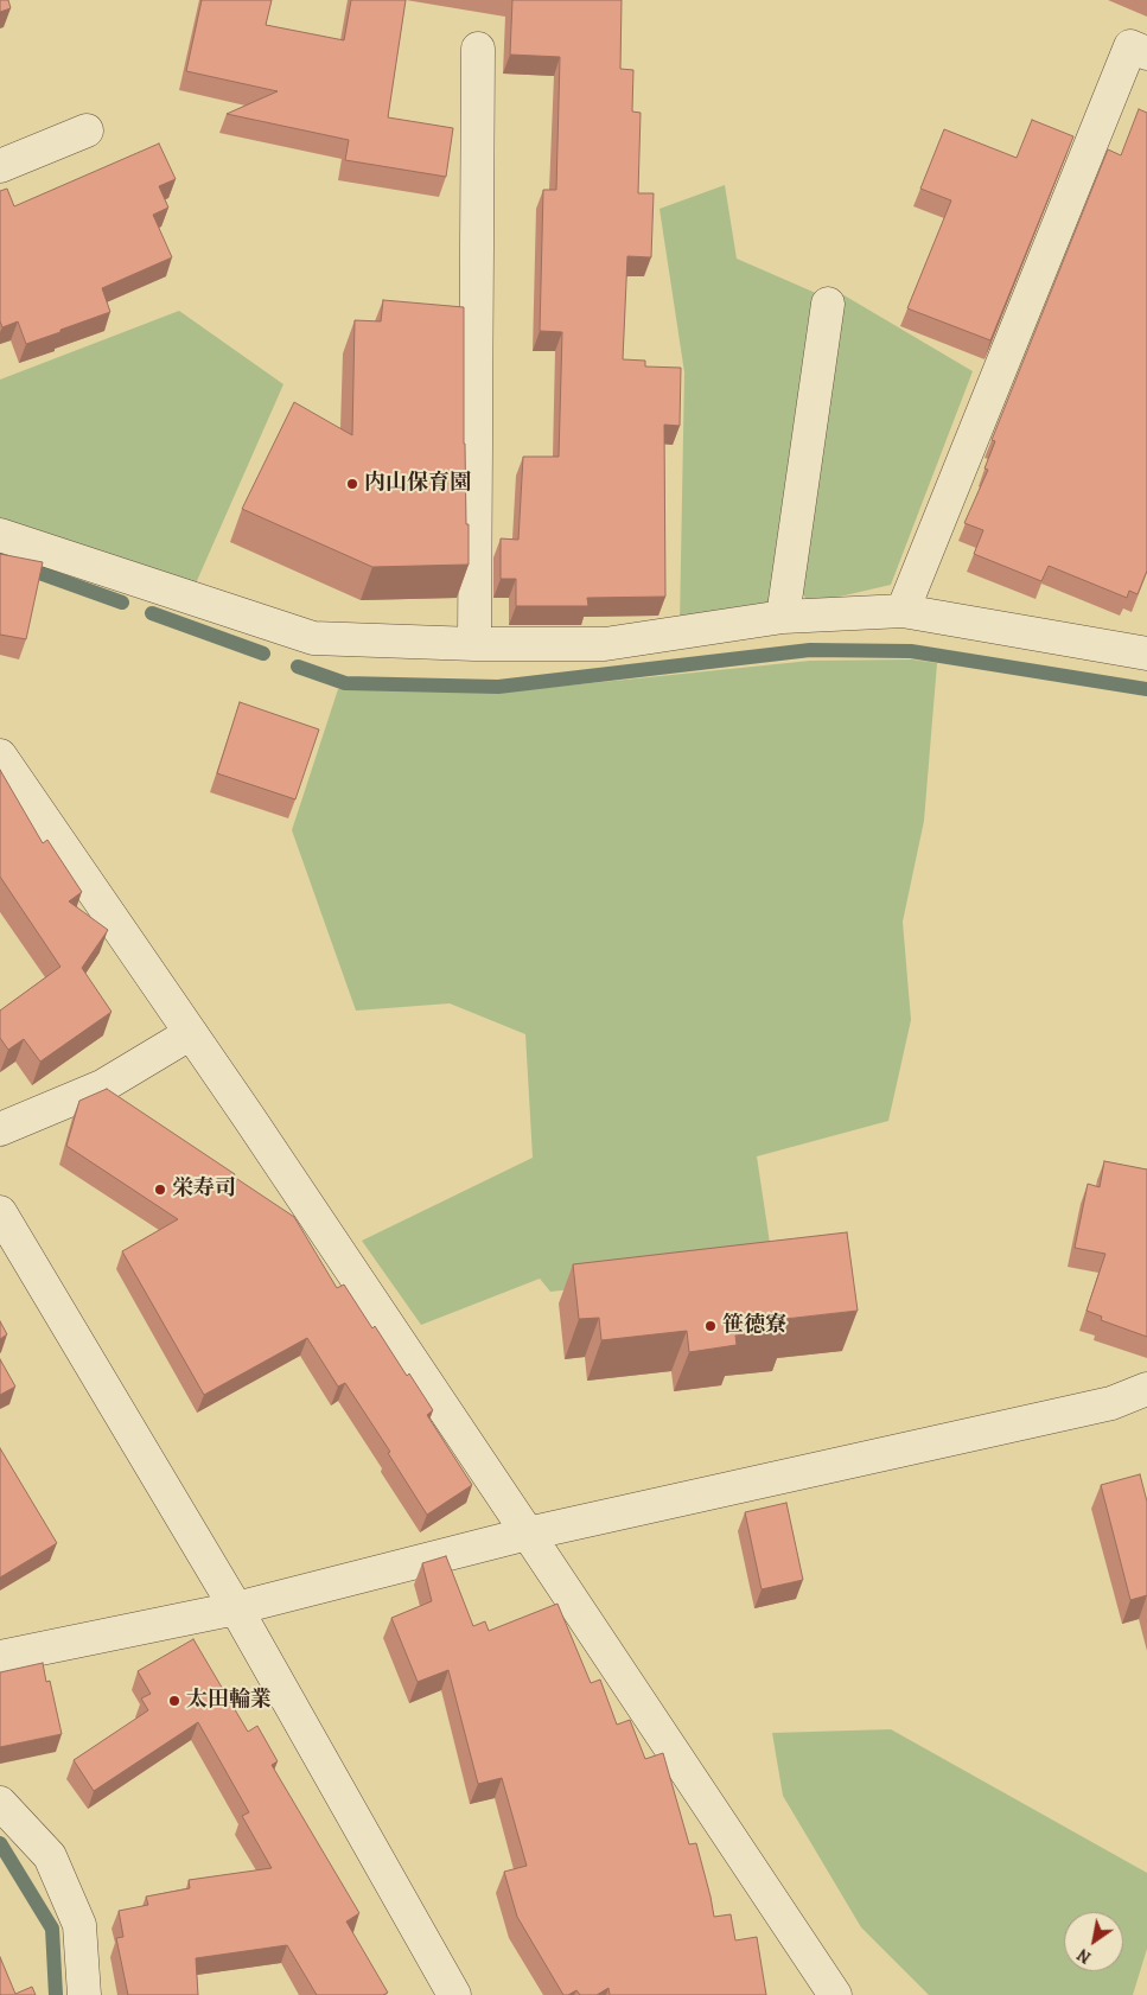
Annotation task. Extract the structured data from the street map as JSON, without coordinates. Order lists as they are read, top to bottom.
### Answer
{
  "places": [
    "内山保育園",
    "栄寿司",
    "笹徳寮",
    "太田輪業"
  ],
  "north": "bottom left"
}
